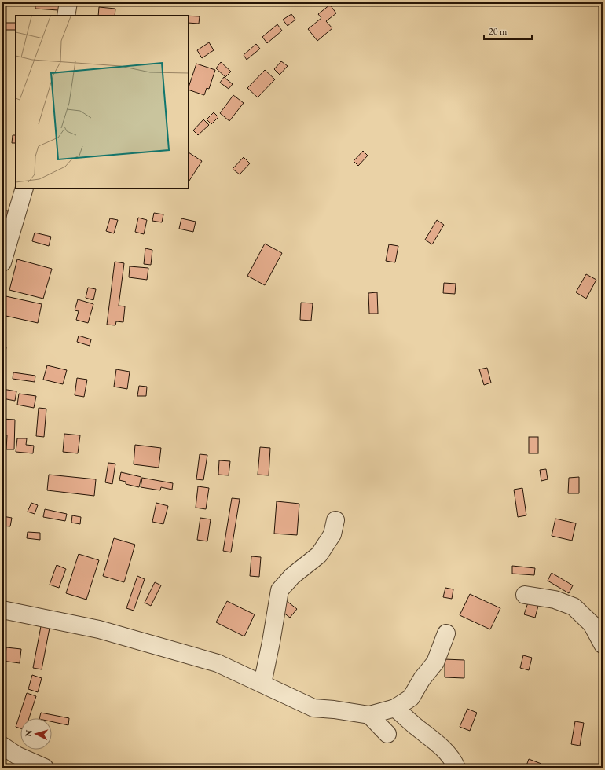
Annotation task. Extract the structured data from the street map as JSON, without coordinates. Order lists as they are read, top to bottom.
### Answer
{
  "scale_bar": "20 m",
  "north": "left"
}
